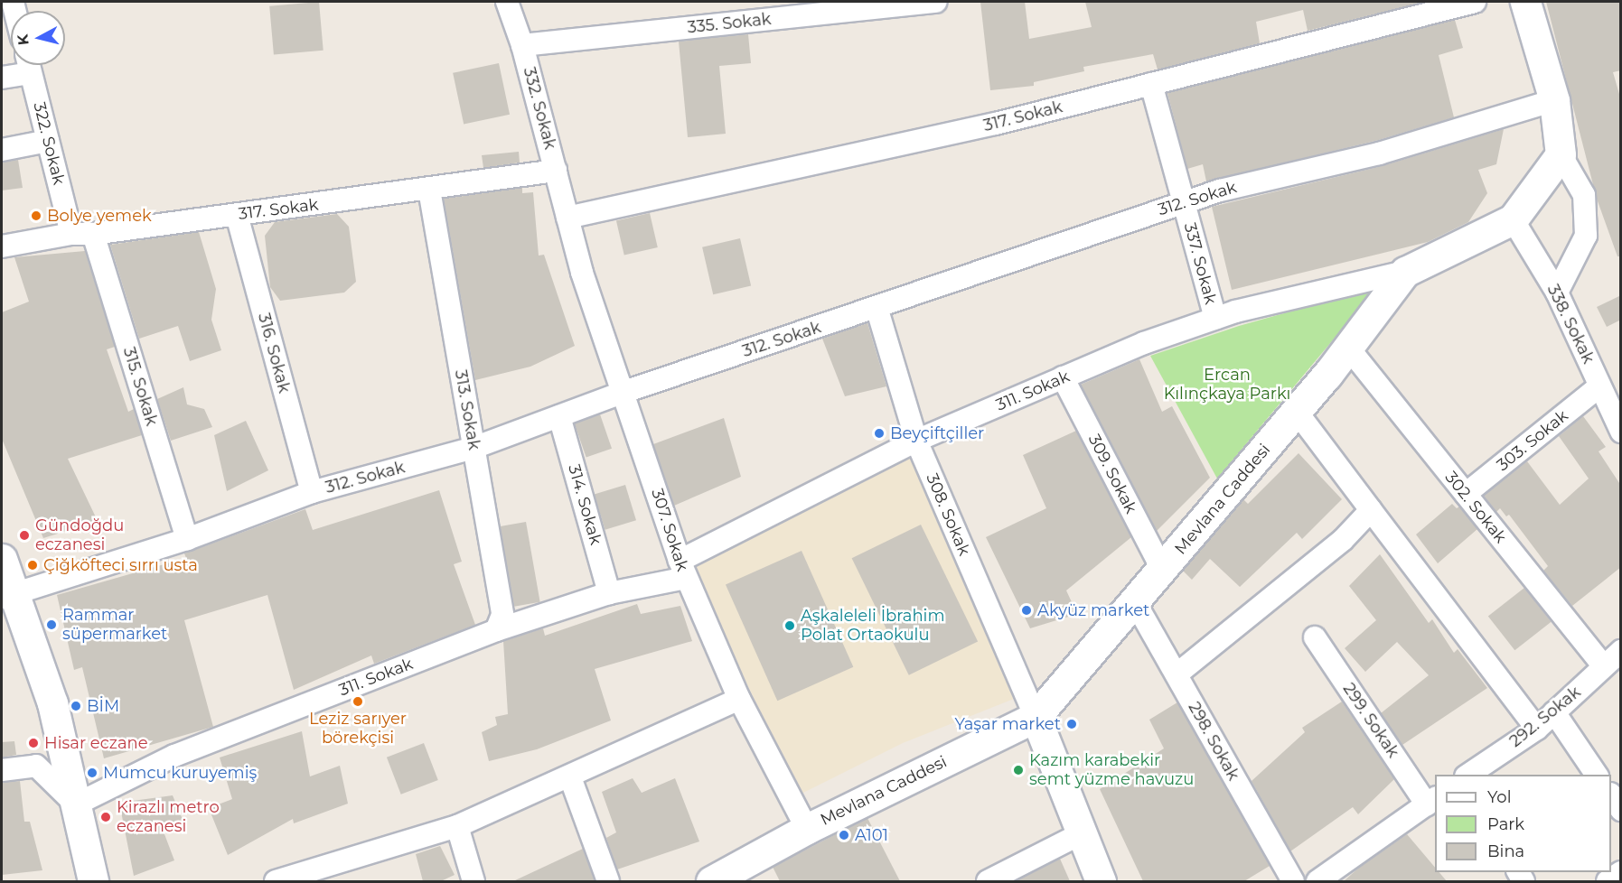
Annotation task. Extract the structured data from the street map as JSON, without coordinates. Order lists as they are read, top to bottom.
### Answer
{
  "streets": {
    "street": [
      "335. Sokak",
      "332. Sokak",
      "317. Sokak",
      "322. Sokak",
      "312. Sokak",
      "337. Sokak",
      "338. Sokak",
      "316. Sokak",
      "315. Sokak",
      "311. Sokak",
      "313. Sokak",
      "303. Sokak",
      "309. Sokak",
      "Mevlana Caddesi",
      "314. Sokak",
      "302. Sokak",
      "308. Sokak",
      "307. Sokak",
      "292. Sokak",
      "299. Sokak",
      "298. Sokak"
    ]
  },
  "crossings": [
    ["335. Sokak", "332. Sokak"],
    ["332. Sokak", "317. Sokak"],
    ["332. Sokak", "307. Sokak"],
    ["317. Sokak", "322. Sokak"],
    ["317. Sokak", "337. Sokak"],
    ["317. Sokak", "316. Sokak"],
    ["317. Sokak", "315. Sokak"],
    ["317. Sokak", "313. Sokak"],
    ["317. Sokak", "307. Sokak"],
    ["322. Sokak", "315. Sokak"],
    ["312. Sokak", "337. Sokak"],
    ["312. Sokak", "316. Sokak"],
    ["312. Sokak", "315. Sokak"],
    ["312. Sokak", "313. Sokak"],
    ["312. Sokak", "314. Sokak"],
    ["312. Sokak", "308. Sokak"],
    ["312. Sokak", "307. Sokak"],
    ["337. Sokak", "311. Sokak"],
    ["338. Sokak", "303. Sokak"],
    ["338. Sokak", "Mevlana Caddesi"],
    ["311. Sokak", "313. Sokak"],
    ["311. Sokak", "309. Sokak"],
    ["311. Sokak", "Mevlana Caddesi"],
    ["311. Sokak", "314. Sokak"],
    ["311. Sokak", "308. Sokak"],
    ["311. Sokak", "307. Sokak"],
    ["303. Sokak", "302. Sokak"],
    ["309. Sokak", "Mevlana Caddesi"],
    ["Mevlana Caddesi", "302. Sokak"],
    ["Mevlana Caddesi", "308. Sokak"],
    ["Mevlana Caddesi", "307. Sokak"],
    ["Mevlana Caddesi", "298. Sokak"],
    ["302. Sokak", "292. Sokak"]
  ],
  "parks": ["Ercan Kılınçkaya Parkı"],
  "places": [
    "Bolye yemek",
    "Beyçiftçiller",
    "Gündoğdu eczanesi",
    "Çiğköfteci sırrı usta",
    "Akyüz market",
    "Rammar süpermarket",
    "Aşkaleleli İbrahim Polat Ortaokulu",
    "Leziz sarıyer börekçisi",
    "BİM",
    "Yaşar market",
    "Hisar eczane",
    "Kazım karabekir semt yüzme havuzu",
    "Mumcu kuruyemiş",
    "Kirazlı metro eczanesi",
    "A101"
  ],
  "legend": ["Yol", "Park", "Bina"],
  "north": "left"
}
